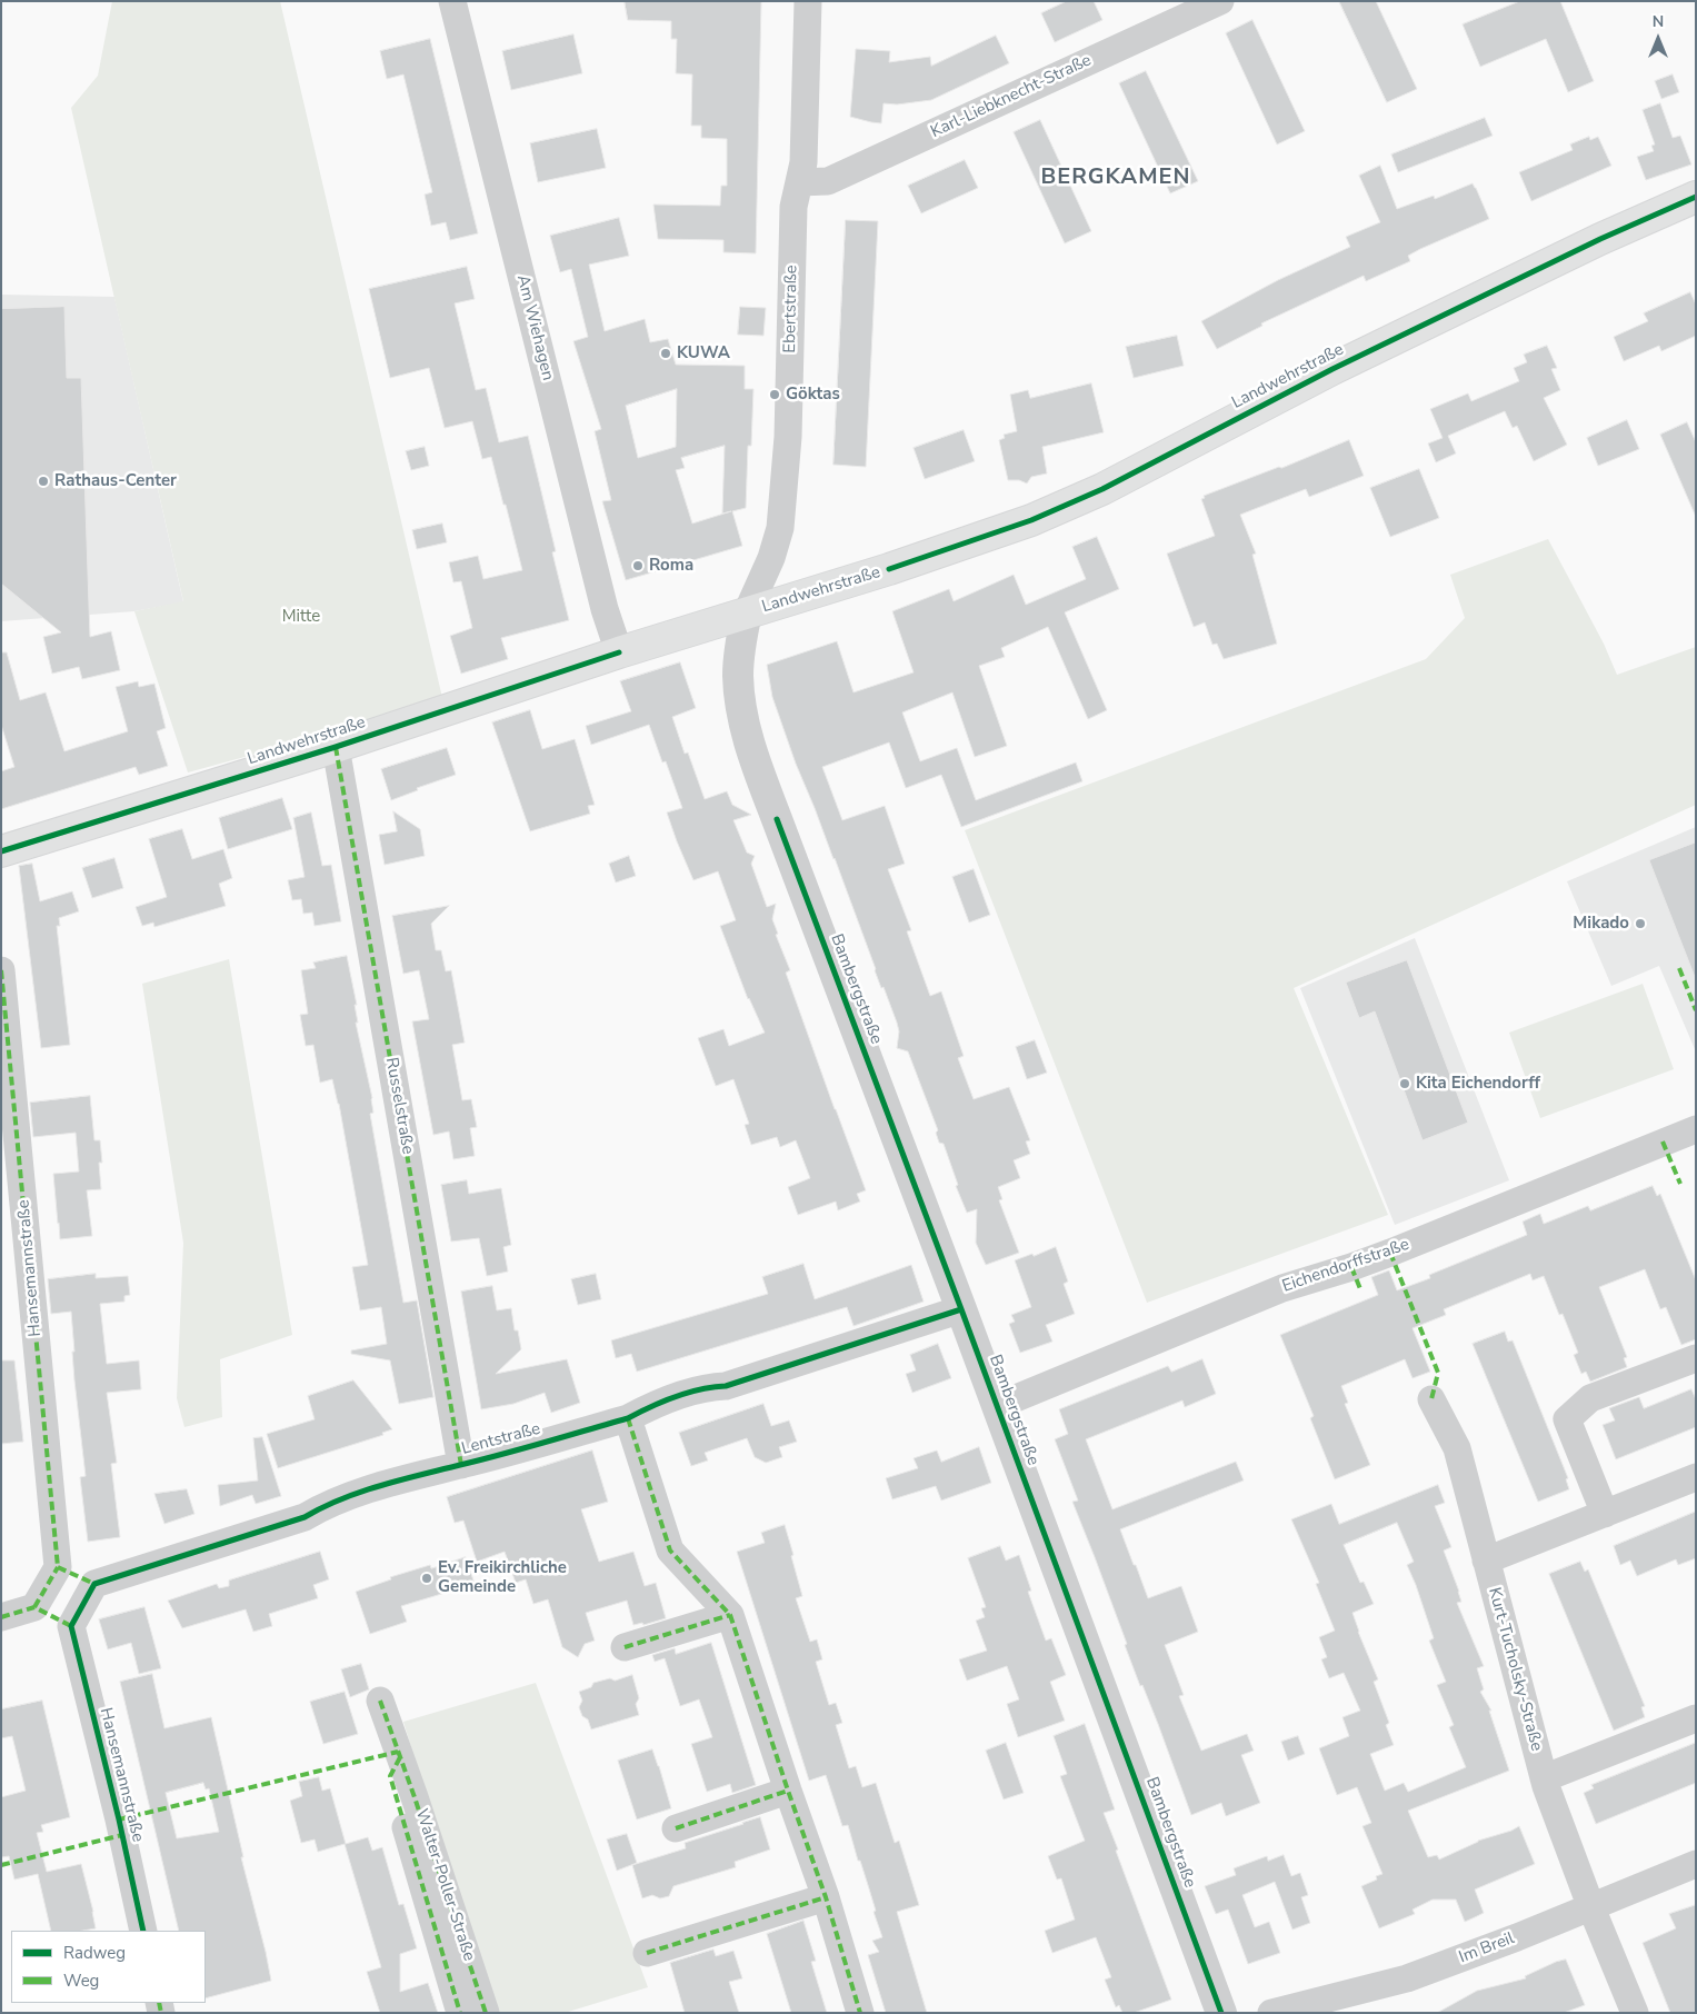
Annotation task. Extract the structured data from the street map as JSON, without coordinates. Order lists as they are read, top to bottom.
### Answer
{
  "streets": {
    "main road": ["Landwehrstraße"],
    "street": [
      "Karl-Liebknecht-Straße",
      "Ebertstraße",
      "Am Wiehagen",
      "Bambergstraße",
      "Russelstraße",
      "Eichendorffstraße",
      "Hansemannstraße",
      "Lentstraße",
      "Kurt-Tucholsky-Straße",
      "Walter-Poller-Straße",
      "Im Breil"
    ]
  },
  "crossings": [
    ["Karl-Liebknecht-Straße", "Ebertstraße"],
    ["Ebertstraße", "Landwehrstraße"],
    ["Ebertstraße", "Bambergstraße"],
    ["Am Wiehagen", "Landwehrstraße"],
    ["Landwehrstraße", "Bambergstraße"],
    ["Landwehrstraße", "Russelstraße"],
    ["Bambergstraße", "Eichendorffstraße"],
    ["Bambergstraße", "Lentstraße"],
    ["Russelstraße", "Lentstraße"],
    ["Hansemannstraße", "Lentstraße"],
    ["Kurt-Tucholsky-Straße", "Im Breil"]
  ],
  "districts": ["BERGKAMEN"],
  "parks": ["Mitte"],
  "places": [
    "KUWA",
    "Göktas",
    "Rathaus-Center",
    "Roma",
    "Mikado",
    "Kita Eichendorff",
    "Ev. Freikirchliche Gemeinde"
  ],
  "legend": ["Radweg", "Weg"],
  "north": "top"
}
